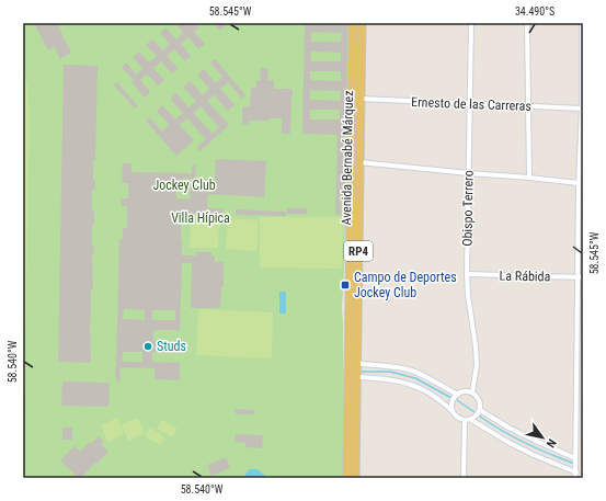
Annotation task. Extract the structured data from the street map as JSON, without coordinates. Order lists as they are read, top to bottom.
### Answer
{
  "streets": {
    "main road": ["Avenida Bernabé Márquez", "RP4"],
    "street": ["Ernesto de las Carreras", "Obispo Terrero", "La Rábida"]
  },
  "crossings": [
    ["Ernesto de las Carreras", "Avenida Bernabé Márquez"],
    ["Ernesto de las Carreras", "Obispo Terrero"],
    ["Obispo Terrero", "La Rábida"]
  ],
  "parks": ["Jockey Club", "Villa Hípica"],
  "places": {
    "transit": ["Campo de Deportes Jockey Club"],
    "other": ["Studs"]
  },
  "north": "bottom right",
  "coordinates": ["58.545°W", "34.490°S", "58.540°W"]
}
